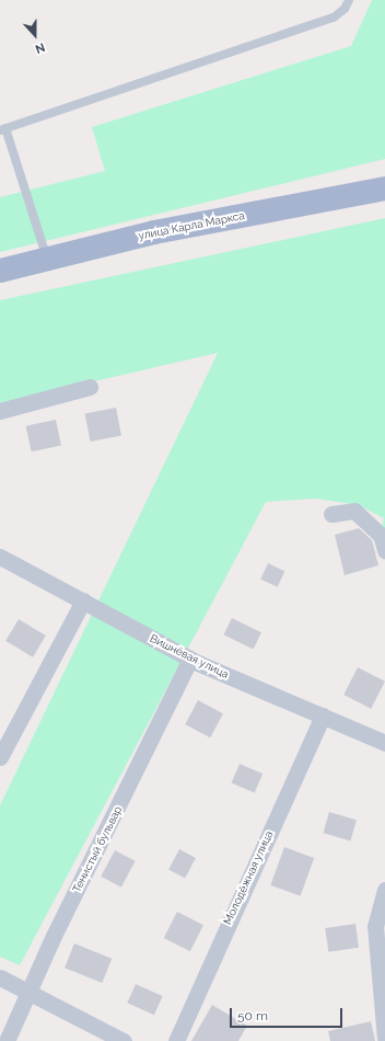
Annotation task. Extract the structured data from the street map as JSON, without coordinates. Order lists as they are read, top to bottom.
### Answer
{
  "streets": {
    "main road": ["улица Карла Маркса"],
    "street": ["Вишнёвая улица", "Тенистый бульвар", "Молодёжная улица"]
  },
  "crossings": [
    ["Вишнёвая улица", "Тенистый бульвар"],
    ["Вишнёвая улица", "Молодёжная улица"]
  ],
  "scale_bar": "50 m",
  "north": "bottom"
}
